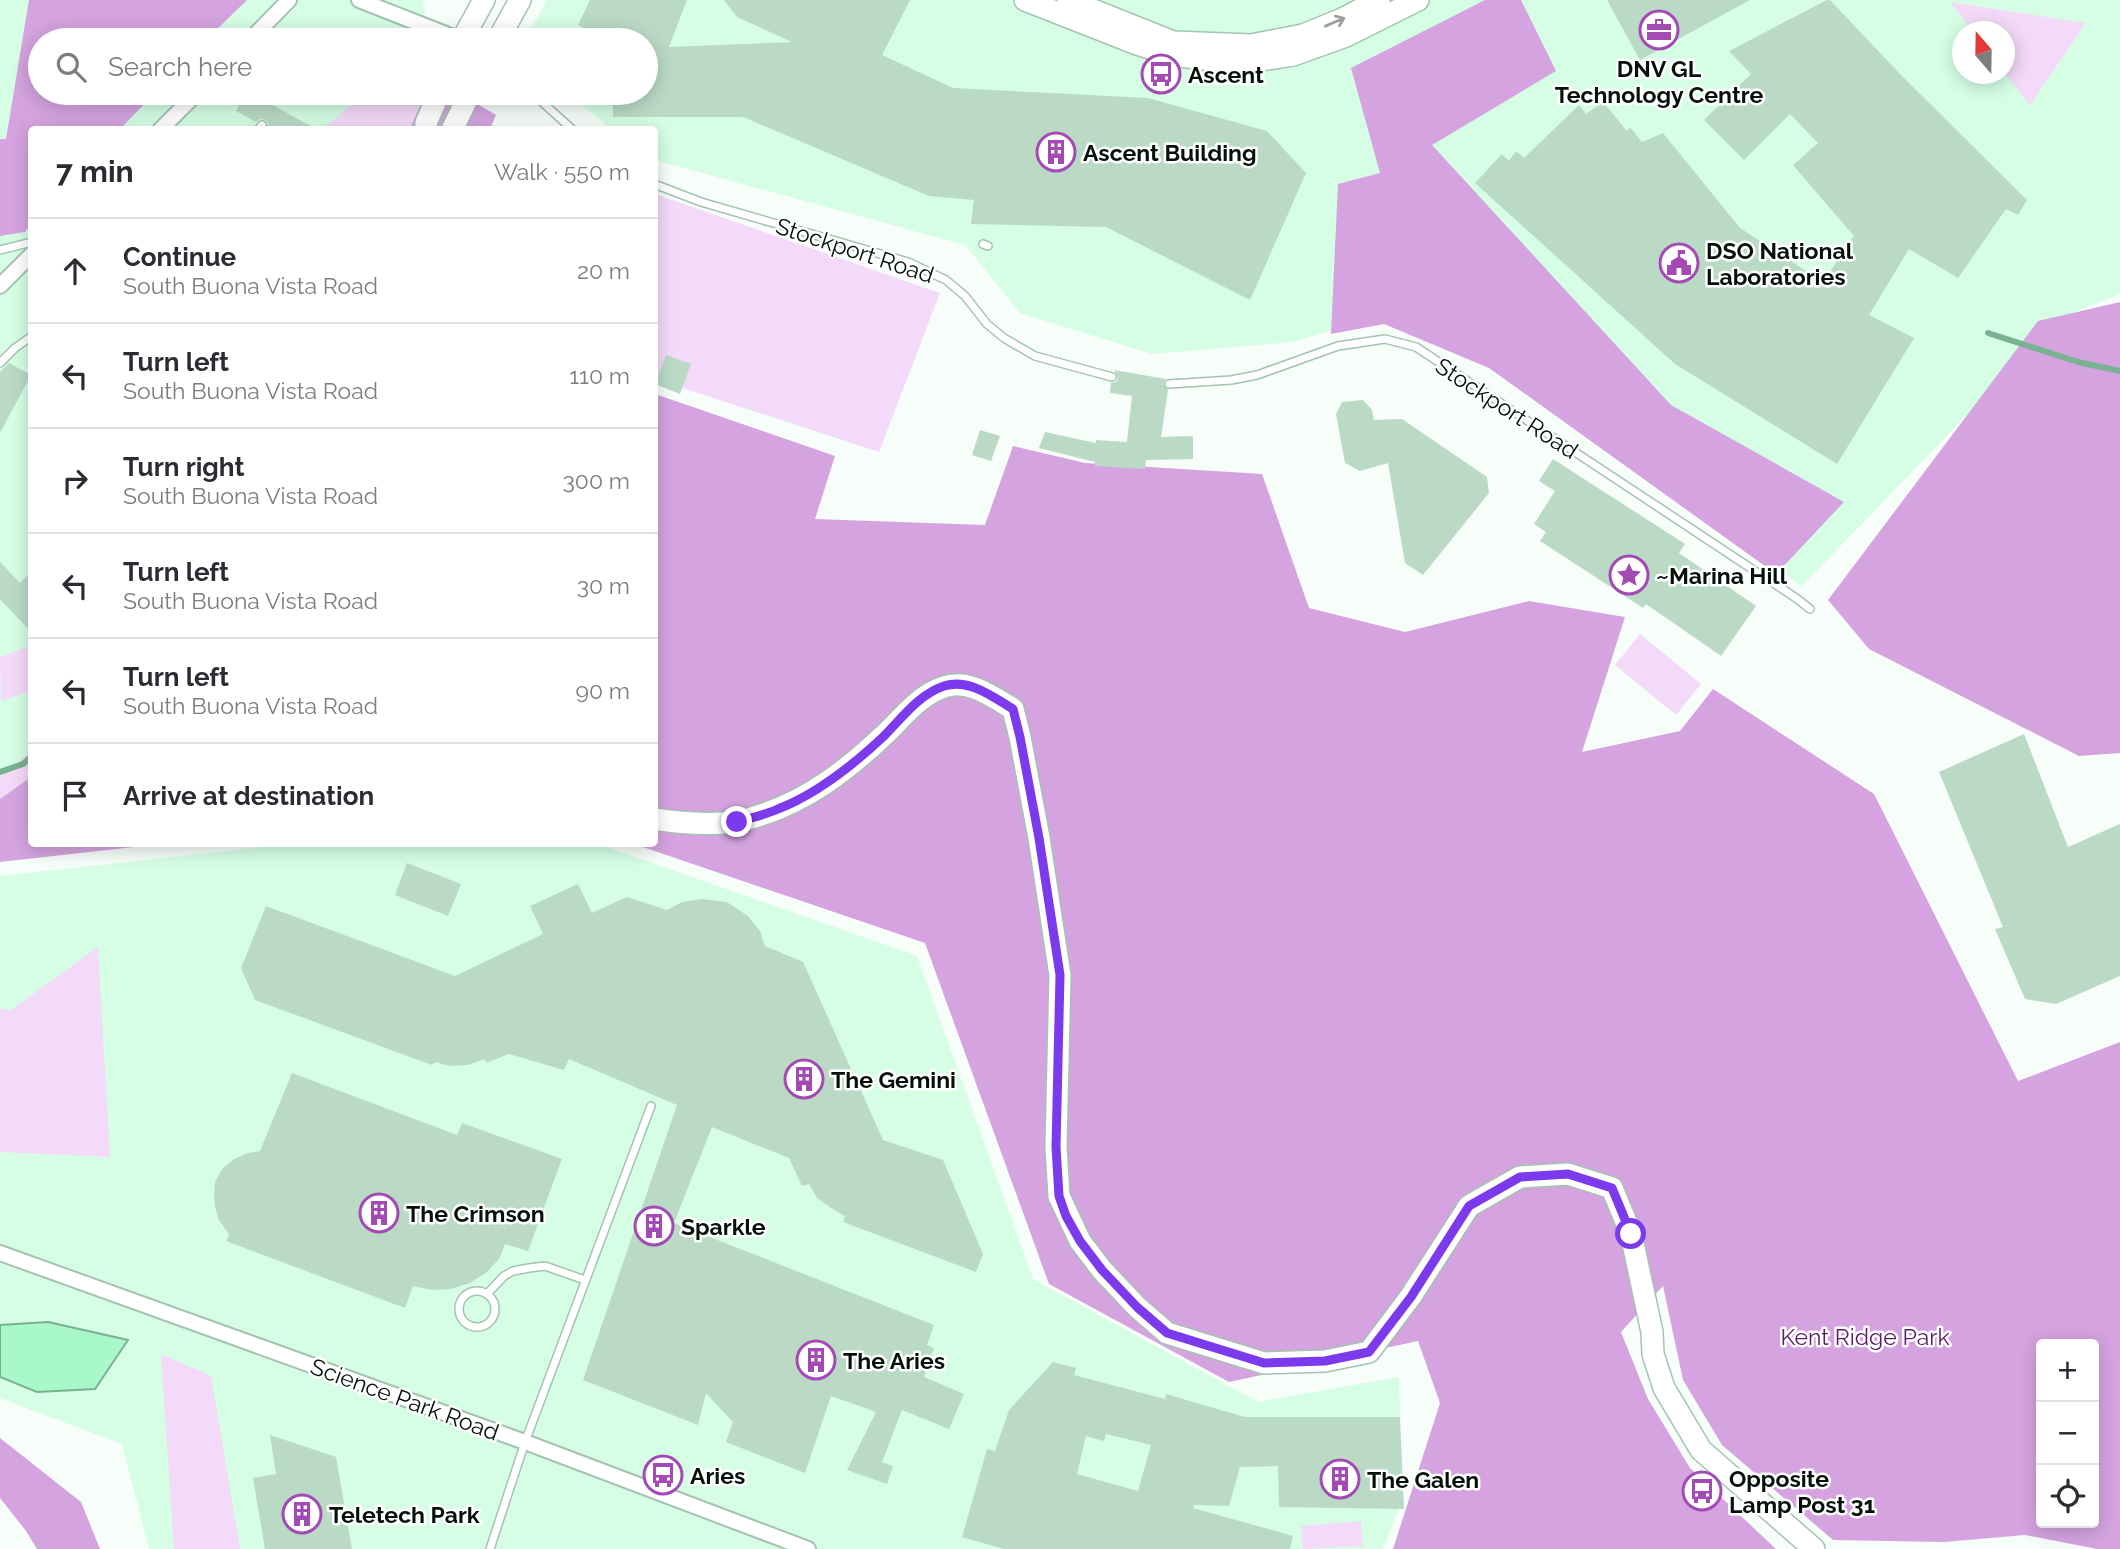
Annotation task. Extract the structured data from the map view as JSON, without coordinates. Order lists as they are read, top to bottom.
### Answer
{
  "streets": {
    "street": ["Science Park Road"],
    "lane": ["Stockport Road"]
  },
  "parks": ["Kent Ridge Park"],
  "places": {
    "office": ["DNV GL Technology Centre"],
    "bus stop": ["Ascent", "Aries", "Opposite Lamp Post 31"],
    "building": [
      "Ascent Building",
      "The Gemini",
      "The Crimson",
      "Sparkle",
      "The Aries",
      "The Galen",
      "Teletech Park"
    ],
    "public building": ["DSO National Laboratories"],
    "place": ["~Marina Hill"]
  },
  "north": "top",
  "page": {
    "search": "Search here",
    "heading": ["7 min", "Walk · 550 m"],
    "list": [
      ["Continue", "South Buona Vista Road", "20 m"],
      ["Turn left", "South Buona Vista Road", "110 m"],
      ["Turn right", "South Buona Vista Road", "300 m"],
      ["Turn left", "South Buona Vista Road", "30 m"],
      ["Turn left", "South Buona Vista Road", "90 m"],
      "Arrive at destination"
    ],
    "map_buttons": ["+", "−"]
  }
}
